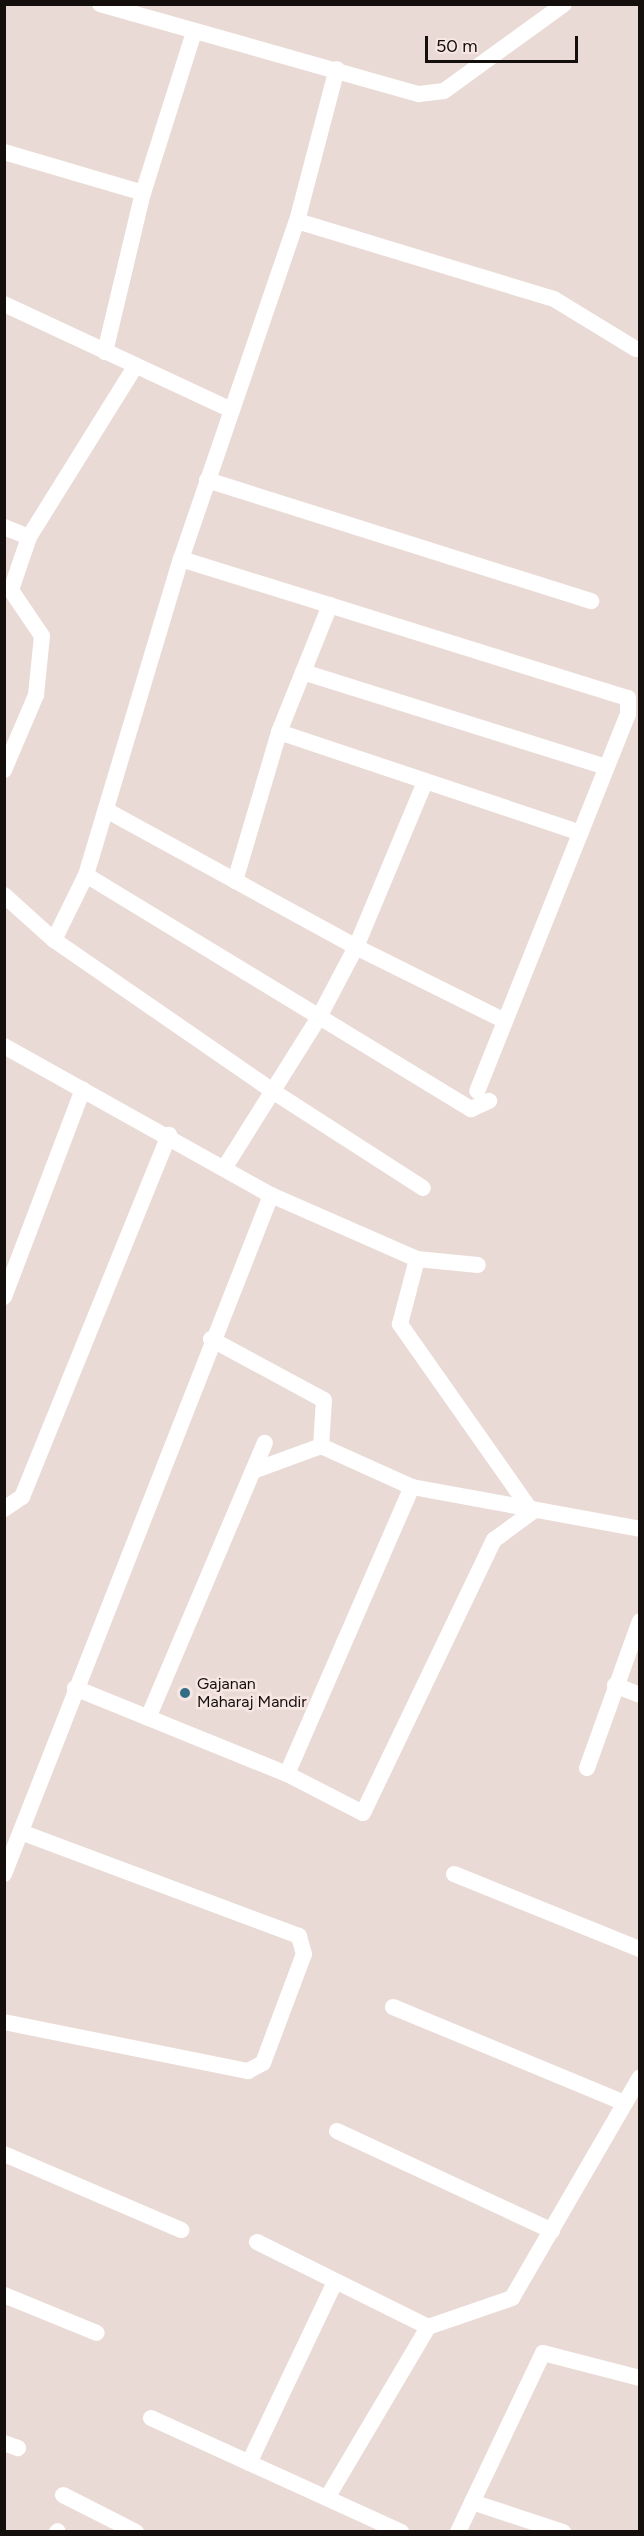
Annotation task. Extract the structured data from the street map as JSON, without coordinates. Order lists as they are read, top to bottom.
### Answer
{
  "places": ["Gajanan Maharaj Mandir"],
  "scale_bar": "50 m"
}
